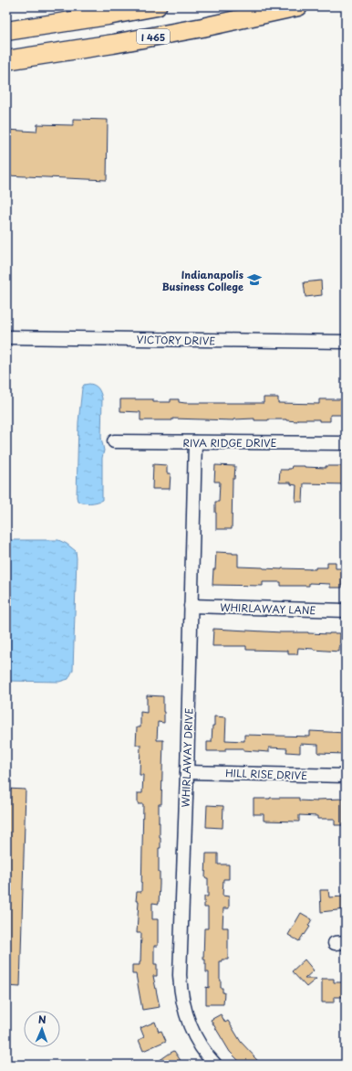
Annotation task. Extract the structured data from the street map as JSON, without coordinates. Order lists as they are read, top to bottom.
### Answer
{
  "streets": {
    "highway": ["I 465"],
    "street": [
      "VICTORY DRIVE",
      "RIVA RIDGE DRIVE",
      "WHIRLAWAY LANE",
      "WHIRLAWAY DRIVE",
      "HILL RISE DRIVE"
    ]
  },
  "crossings": [
    ["RIVA RIDGE DRIVE", "WHIRLAWAY DRIVE"],
    ["WHIRLAWAY LANE", "WHIRLAWAY DRIVE"],
    ["WHIRLAWAY DRIVE", "HILL RISE DRIVE"]
  ],
  "places": {
    "school or university": ["Indianapolis Business College"]
  },
  "north": "top"
}
